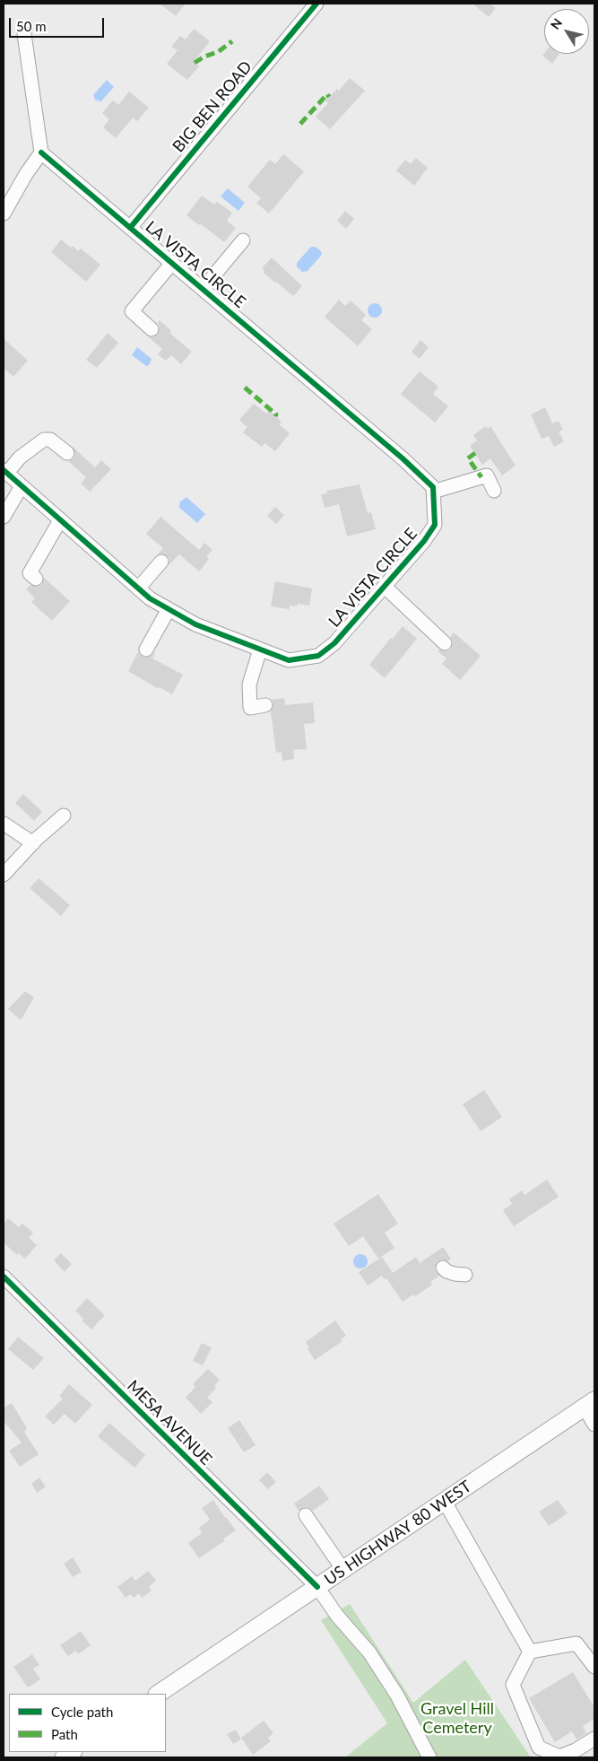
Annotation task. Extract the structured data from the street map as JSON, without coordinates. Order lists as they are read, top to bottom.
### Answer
{
  "streets": {
    "main road": ["US HIGHWAY 80 WEST"],
    "street": ["BIG BEN ROAD", "LA VISTA CIRCLE", "MESA AVENUE"]
  },
  "crossings": [
    ["BIG BEN ROAD", "LA VISTA CIRCLE"],
    ["MESA AVENUE", "US HIGHWAY 80 WEST"]
  ],
  "parks": ["Gravel Hill Cemetery"],
  "legend": ["Cycle path", "Path"],
  "scale_bar": "50 m",
  "north": "top left"
}
